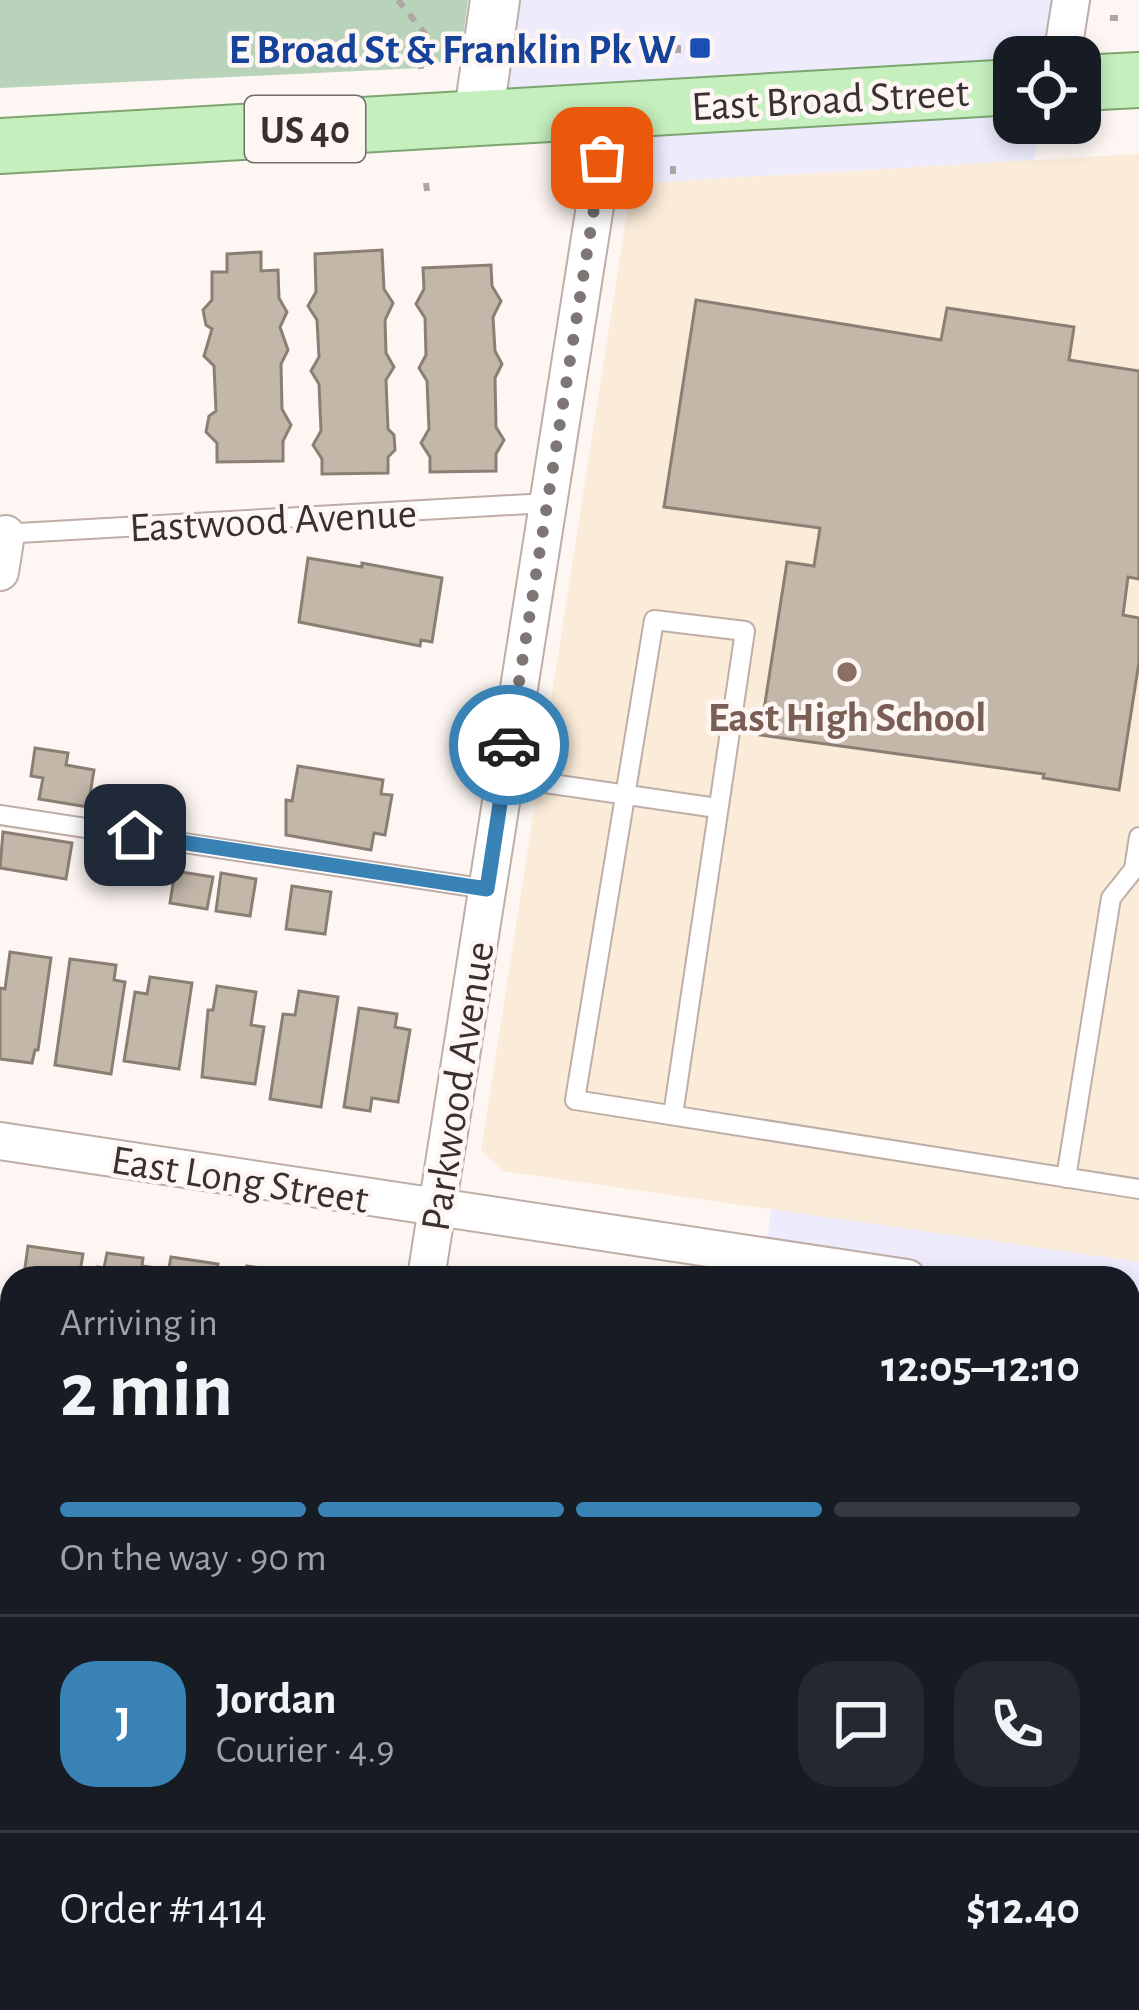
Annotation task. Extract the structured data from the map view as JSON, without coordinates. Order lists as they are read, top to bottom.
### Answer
{
  "streets": {
    "main road": ["East Broad Street", "US 40"],
    "street": ["Parkwood Avenue", "East Long Street"],
    "lane": ["Eastwood Avenue"]
  },
  "crossings": [
    ["East Broad Street", "Parkwood Avenue"],
    ["Eastwood Avenue", "Parkwood Avenue"],
    ["Parkwood Avenue", "East Long Street"]
  ],
  "places": {
    "transit": ["E Broad St & Franklin Pk W"],
    "other": ["East High School"]
  },
  "page": {
    "heading": ["2 min", "Arriving in", "12:05–12:10"],
    "panel": [
      "Jordan",
      "Courier · 4.9",
      "Order #1414",
      "$12.40"
    ],
    "bar": "On the way · 90 m",
    "round": "J"
  }
}
